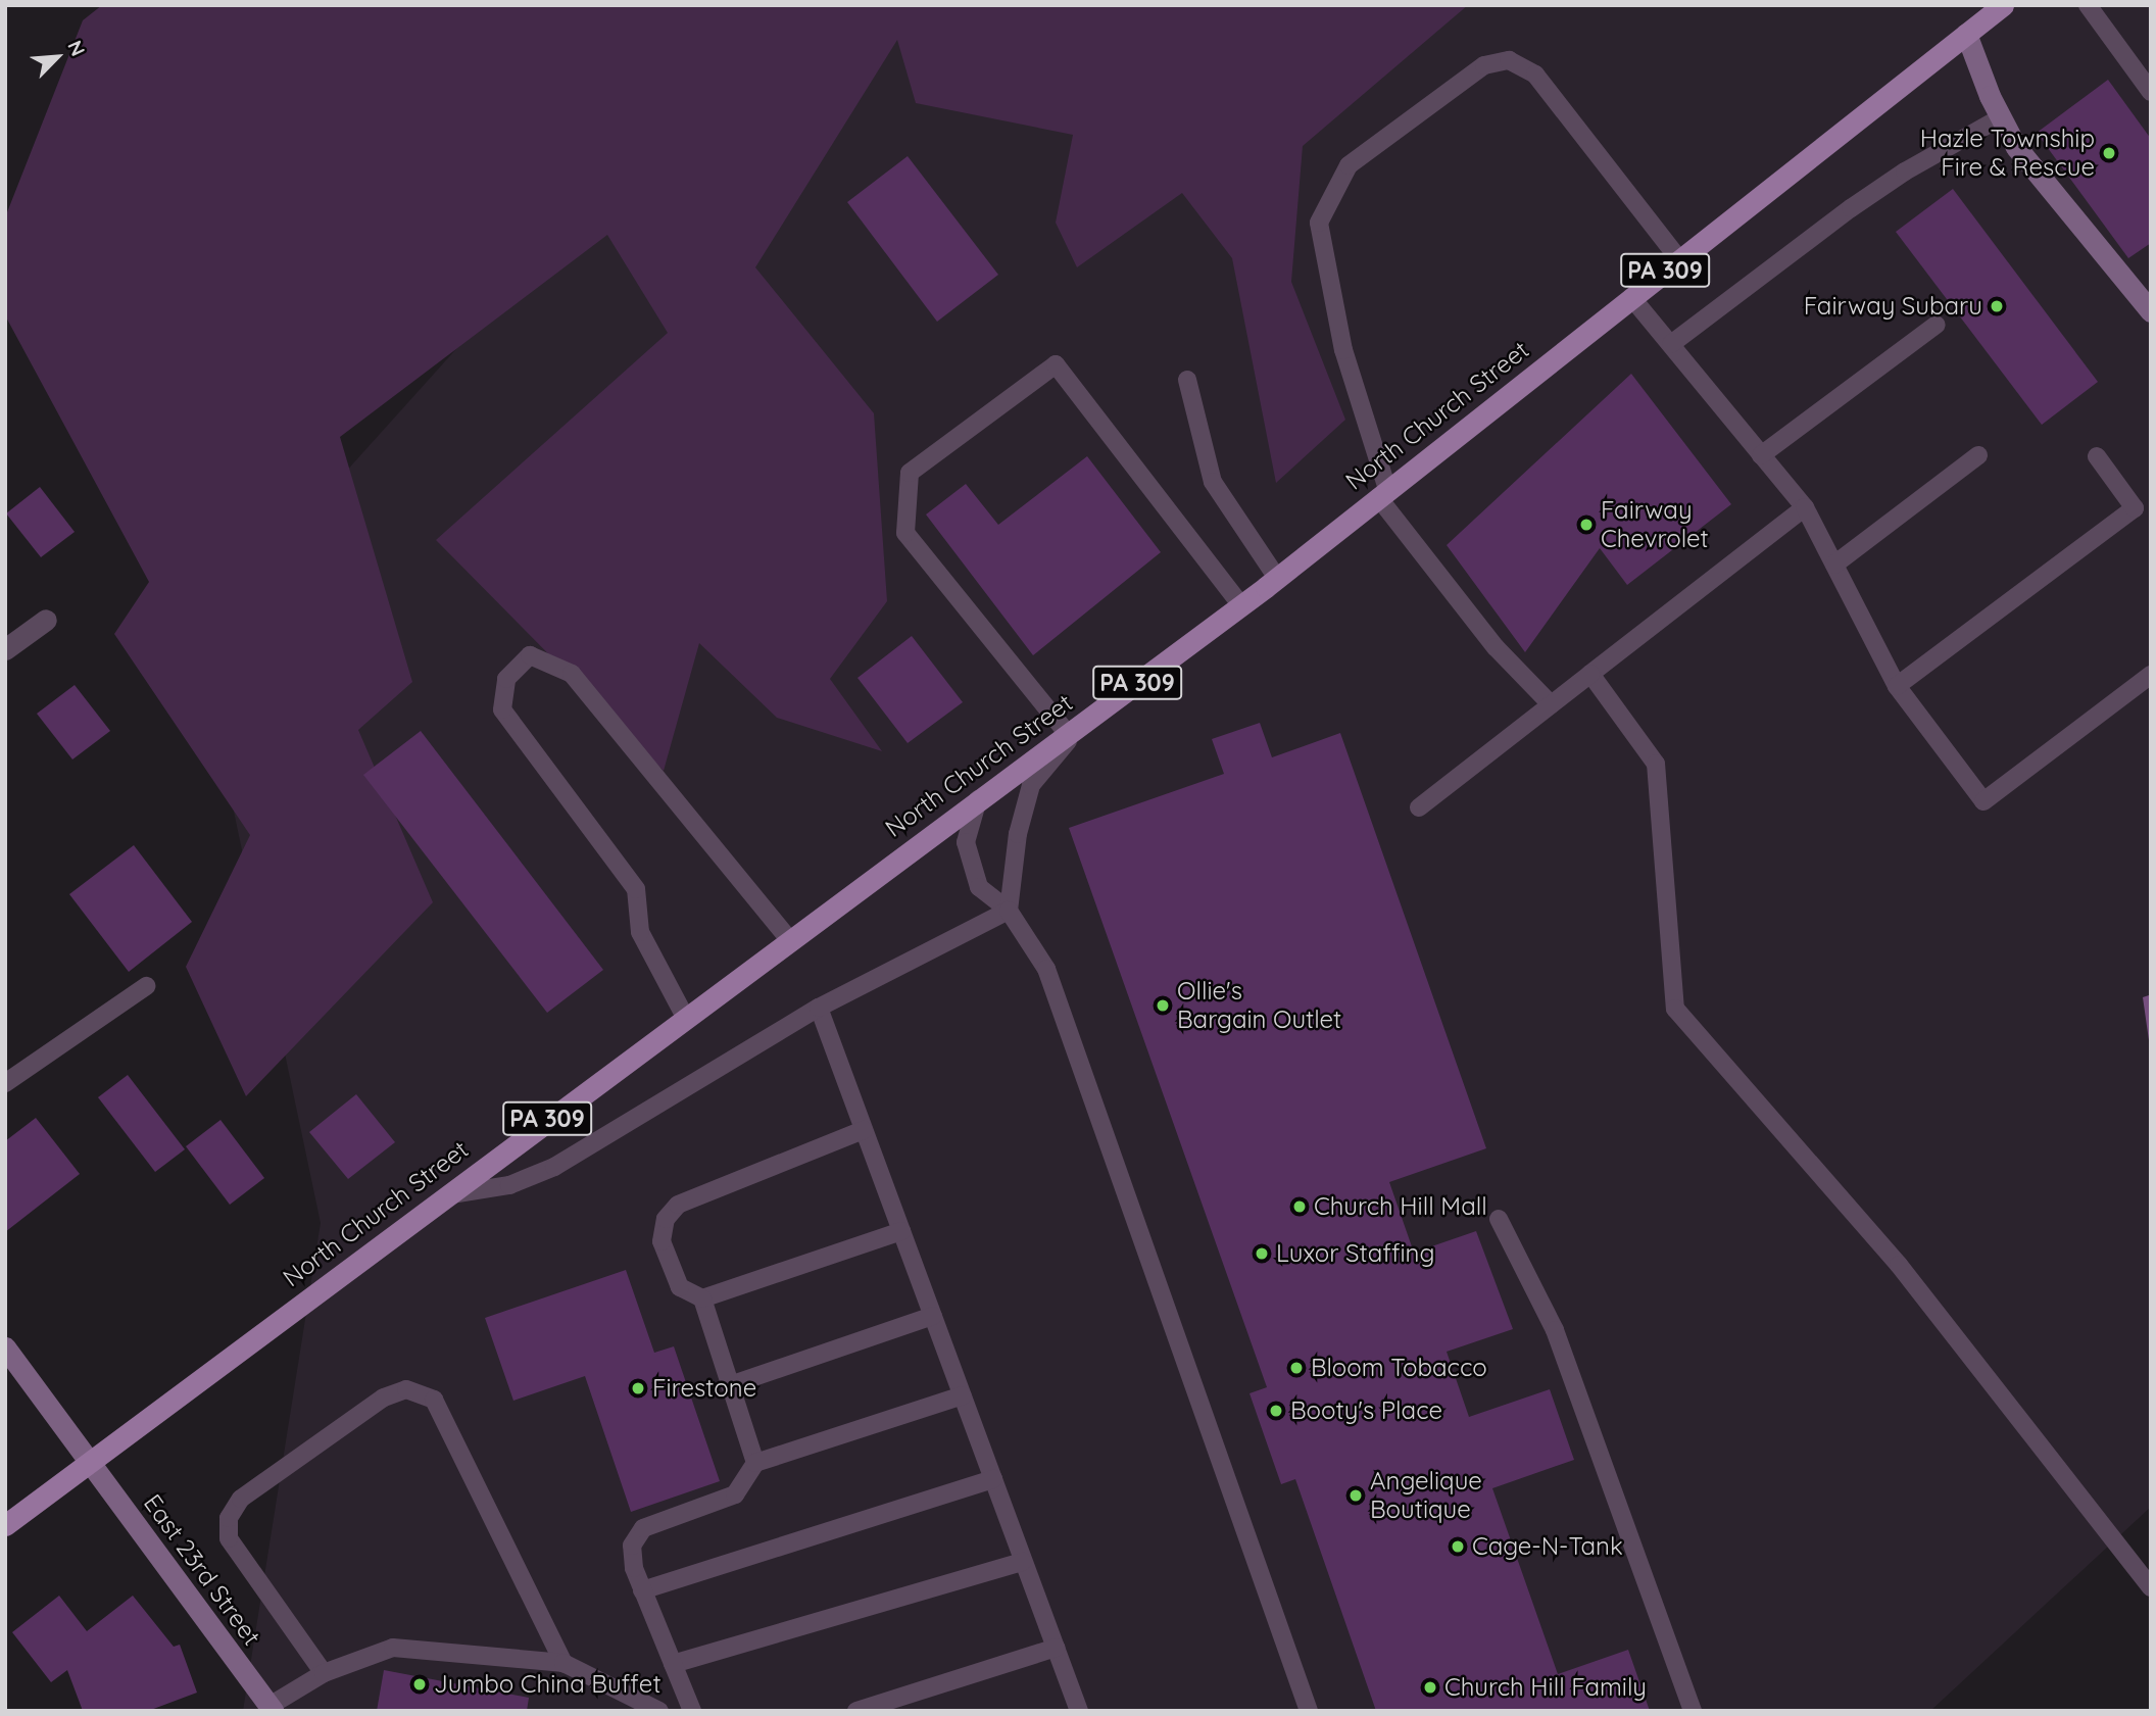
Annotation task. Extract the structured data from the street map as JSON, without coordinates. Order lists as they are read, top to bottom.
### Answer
{
  "streets": {
    "main road": ["PA 309", "North Church Street"],
    "street": ["East 23rd Street"]
  },
  "crossings": [
    ["North Church Street", "East 23rd Street"]
  ],
  "places": [
    "Hazle Township Fire & Rescue",
    "Fairway Subaru",
    "Fairway Chevrolet",
    "Ollie's Bargain Outlet",
    "Church Hill Mall",
    "Luxor Staffing",
    "Bloom Tobacco",
    "Firestone",
    "Booty's Place",
    "Angelique Boutique",
    "Cage-N-Tank",
    "Jumbo China Buffet",
    "Church Hill Family"
  ],
  "north": "top right"
}
